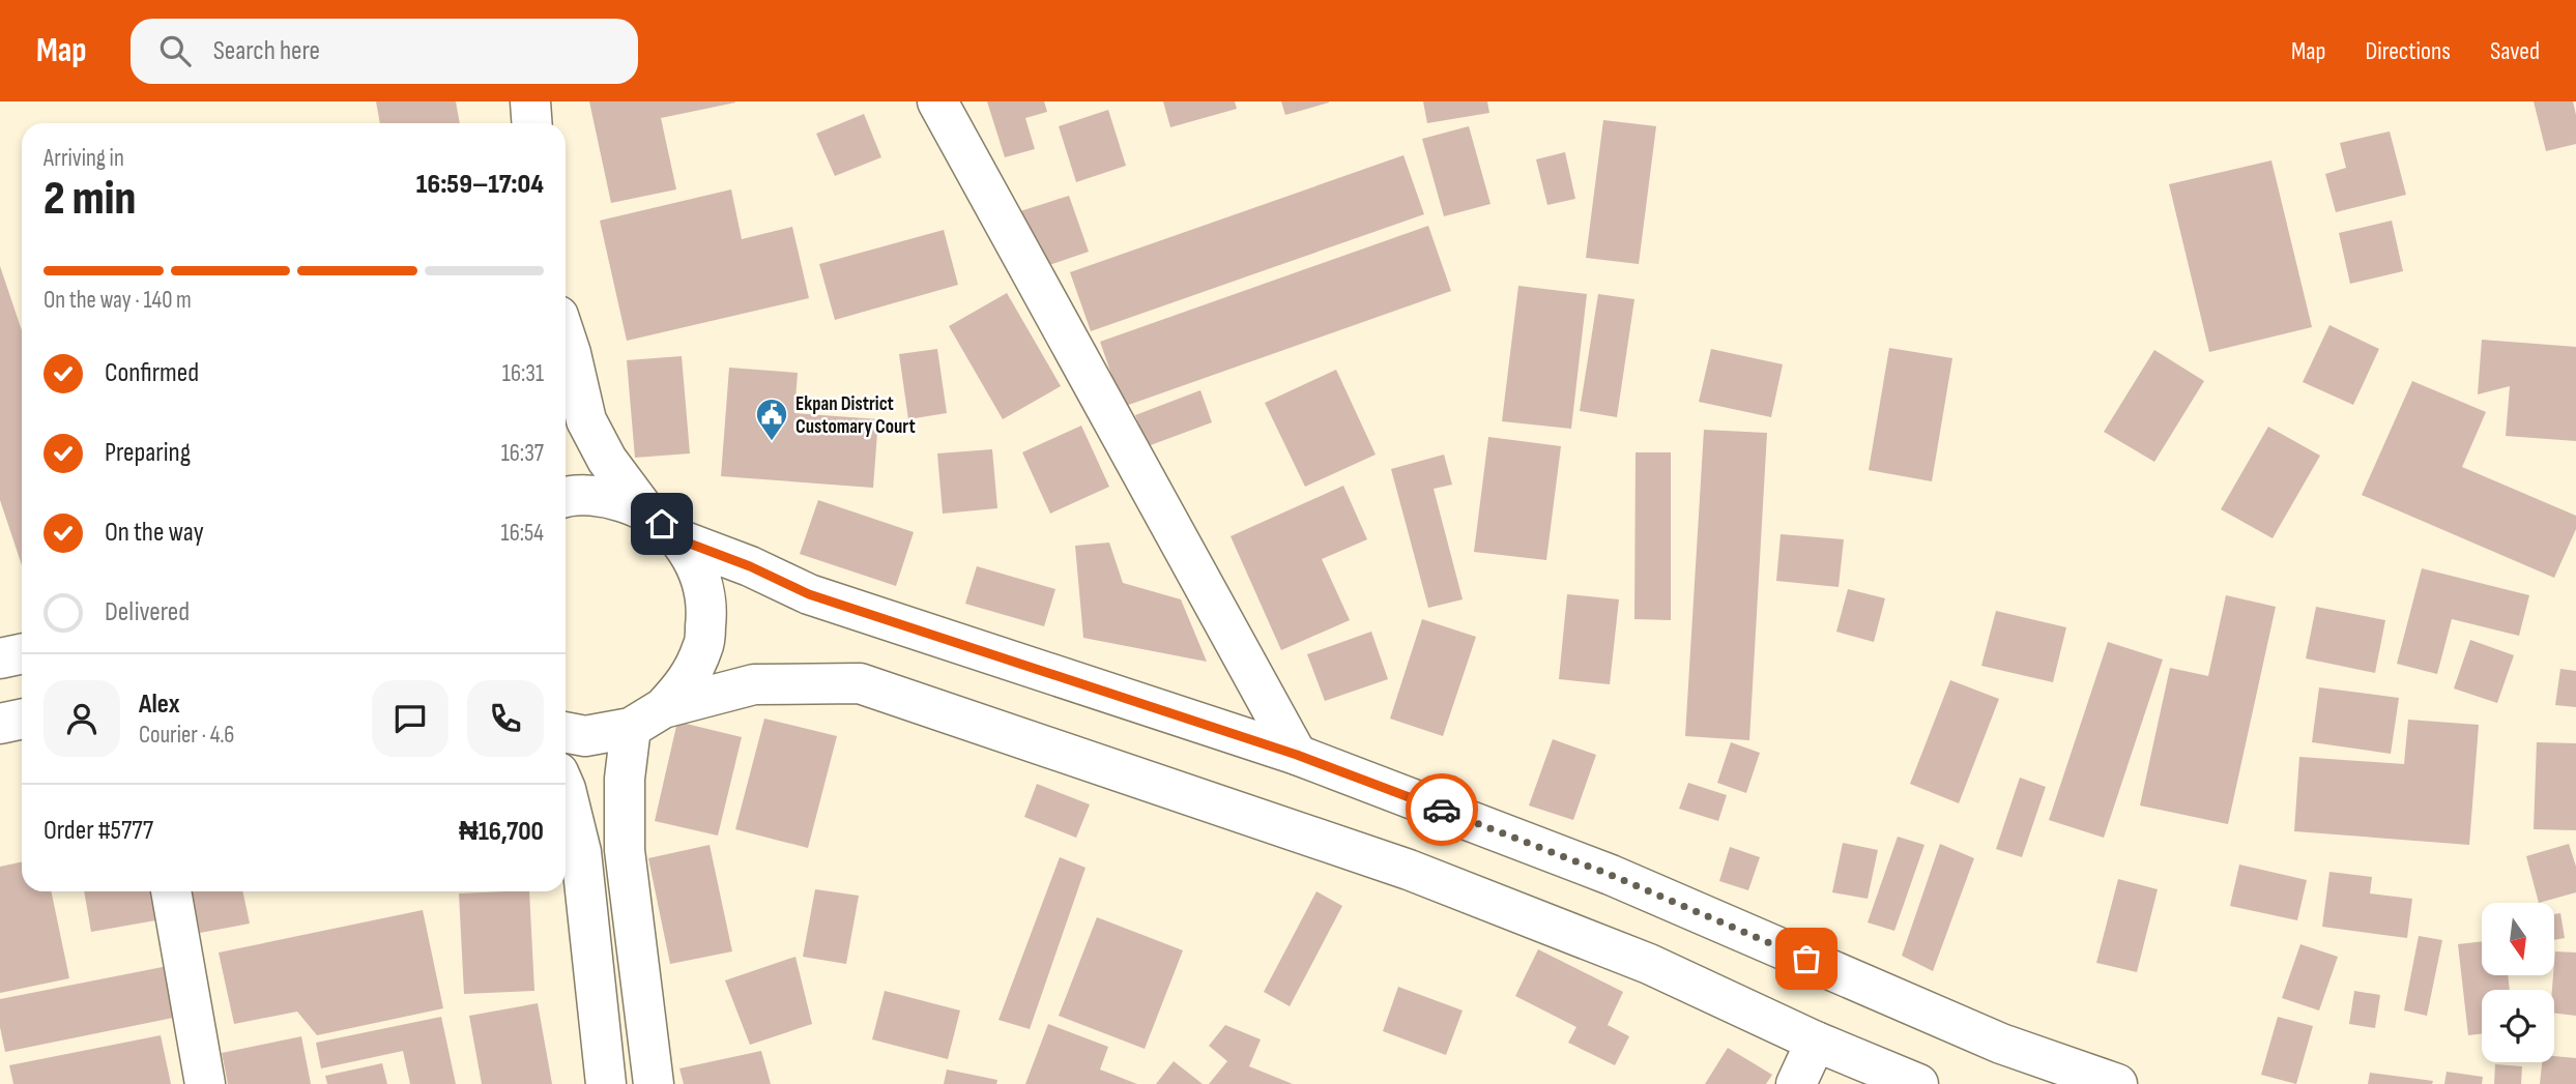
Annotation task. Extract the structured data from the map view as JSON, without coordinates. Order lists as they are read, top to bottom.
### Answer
{
  "places": {
    "public building": ["Ekpan District Customary Court"]
  },
  "north": "bottom",
  "page": {
    "header": "Map",
    "search": "Search here",
    "nav": ["Map", "Directions", "Saved"],
    "heading": ["2 min", "Arriving in", "16:59–17:04"],
    "panel": [
      "Alex",
      "Courier · 4.6",
      "Order #5777",
      "₦16,700"
    ],
    "bar": "On the way · 140 m",
    "list": [
      ["Confirmed", "16:31"],
      ["Preparing", "16:37"],
      ["On the way", "16:54"],
      "Delivered"
    ]
  }
}
